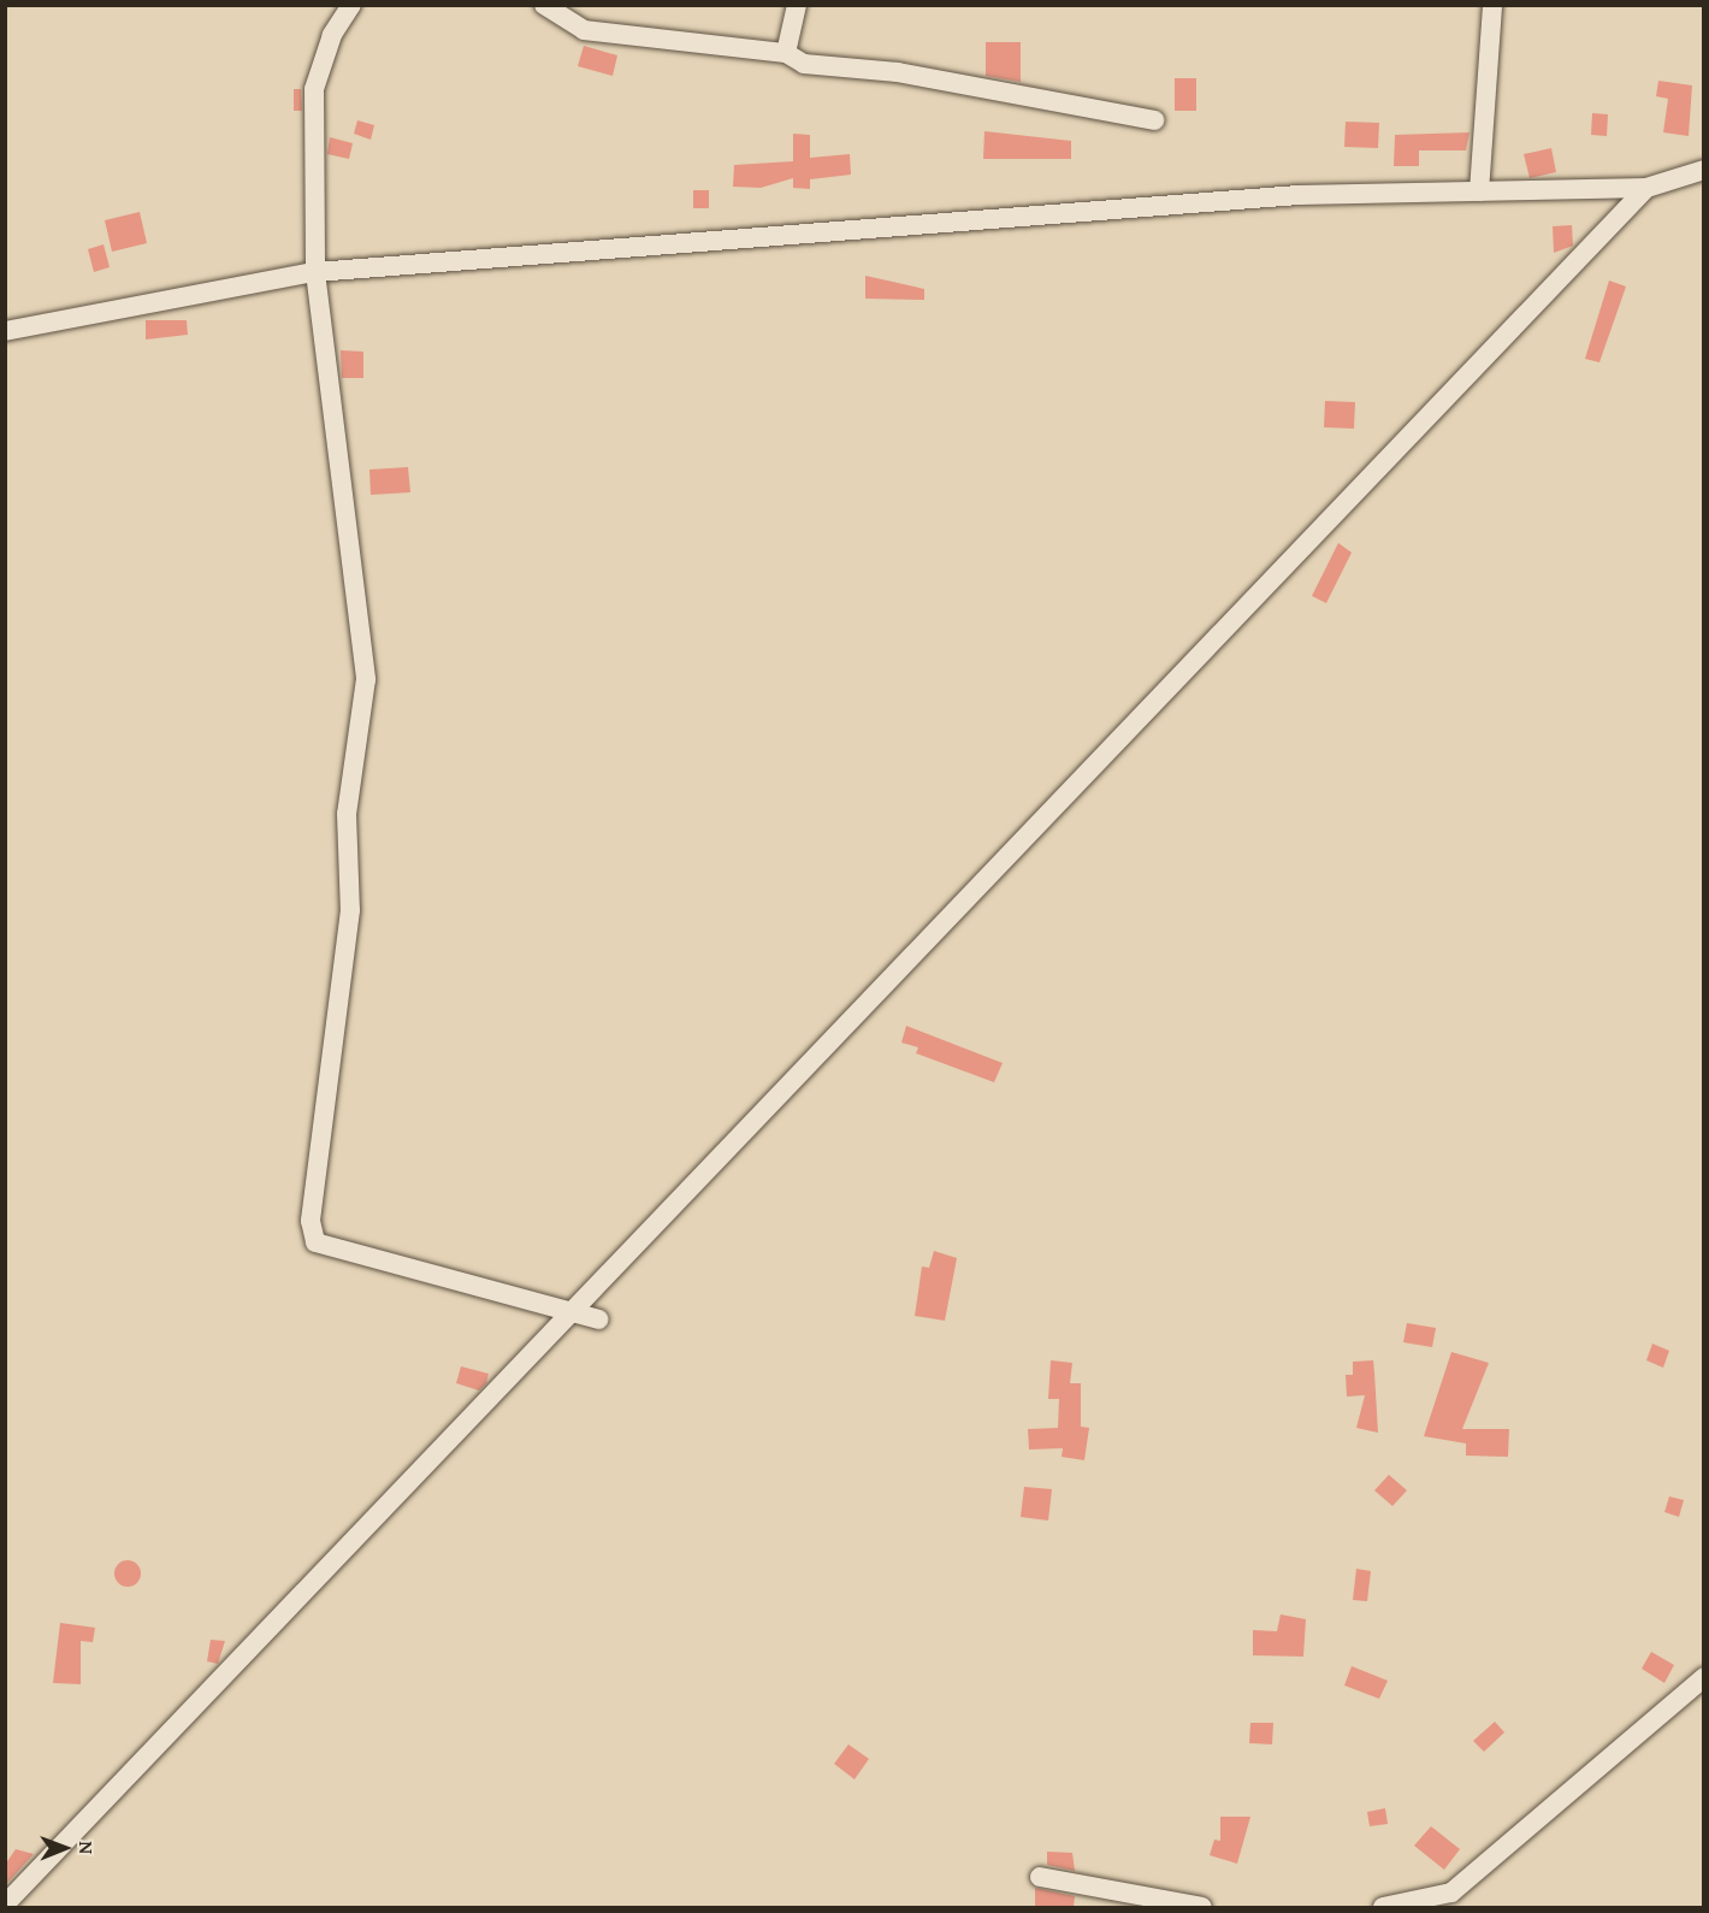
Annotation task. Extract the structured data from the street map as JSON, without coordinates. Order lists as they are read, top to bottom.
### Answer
{
  "north": "right"
}
